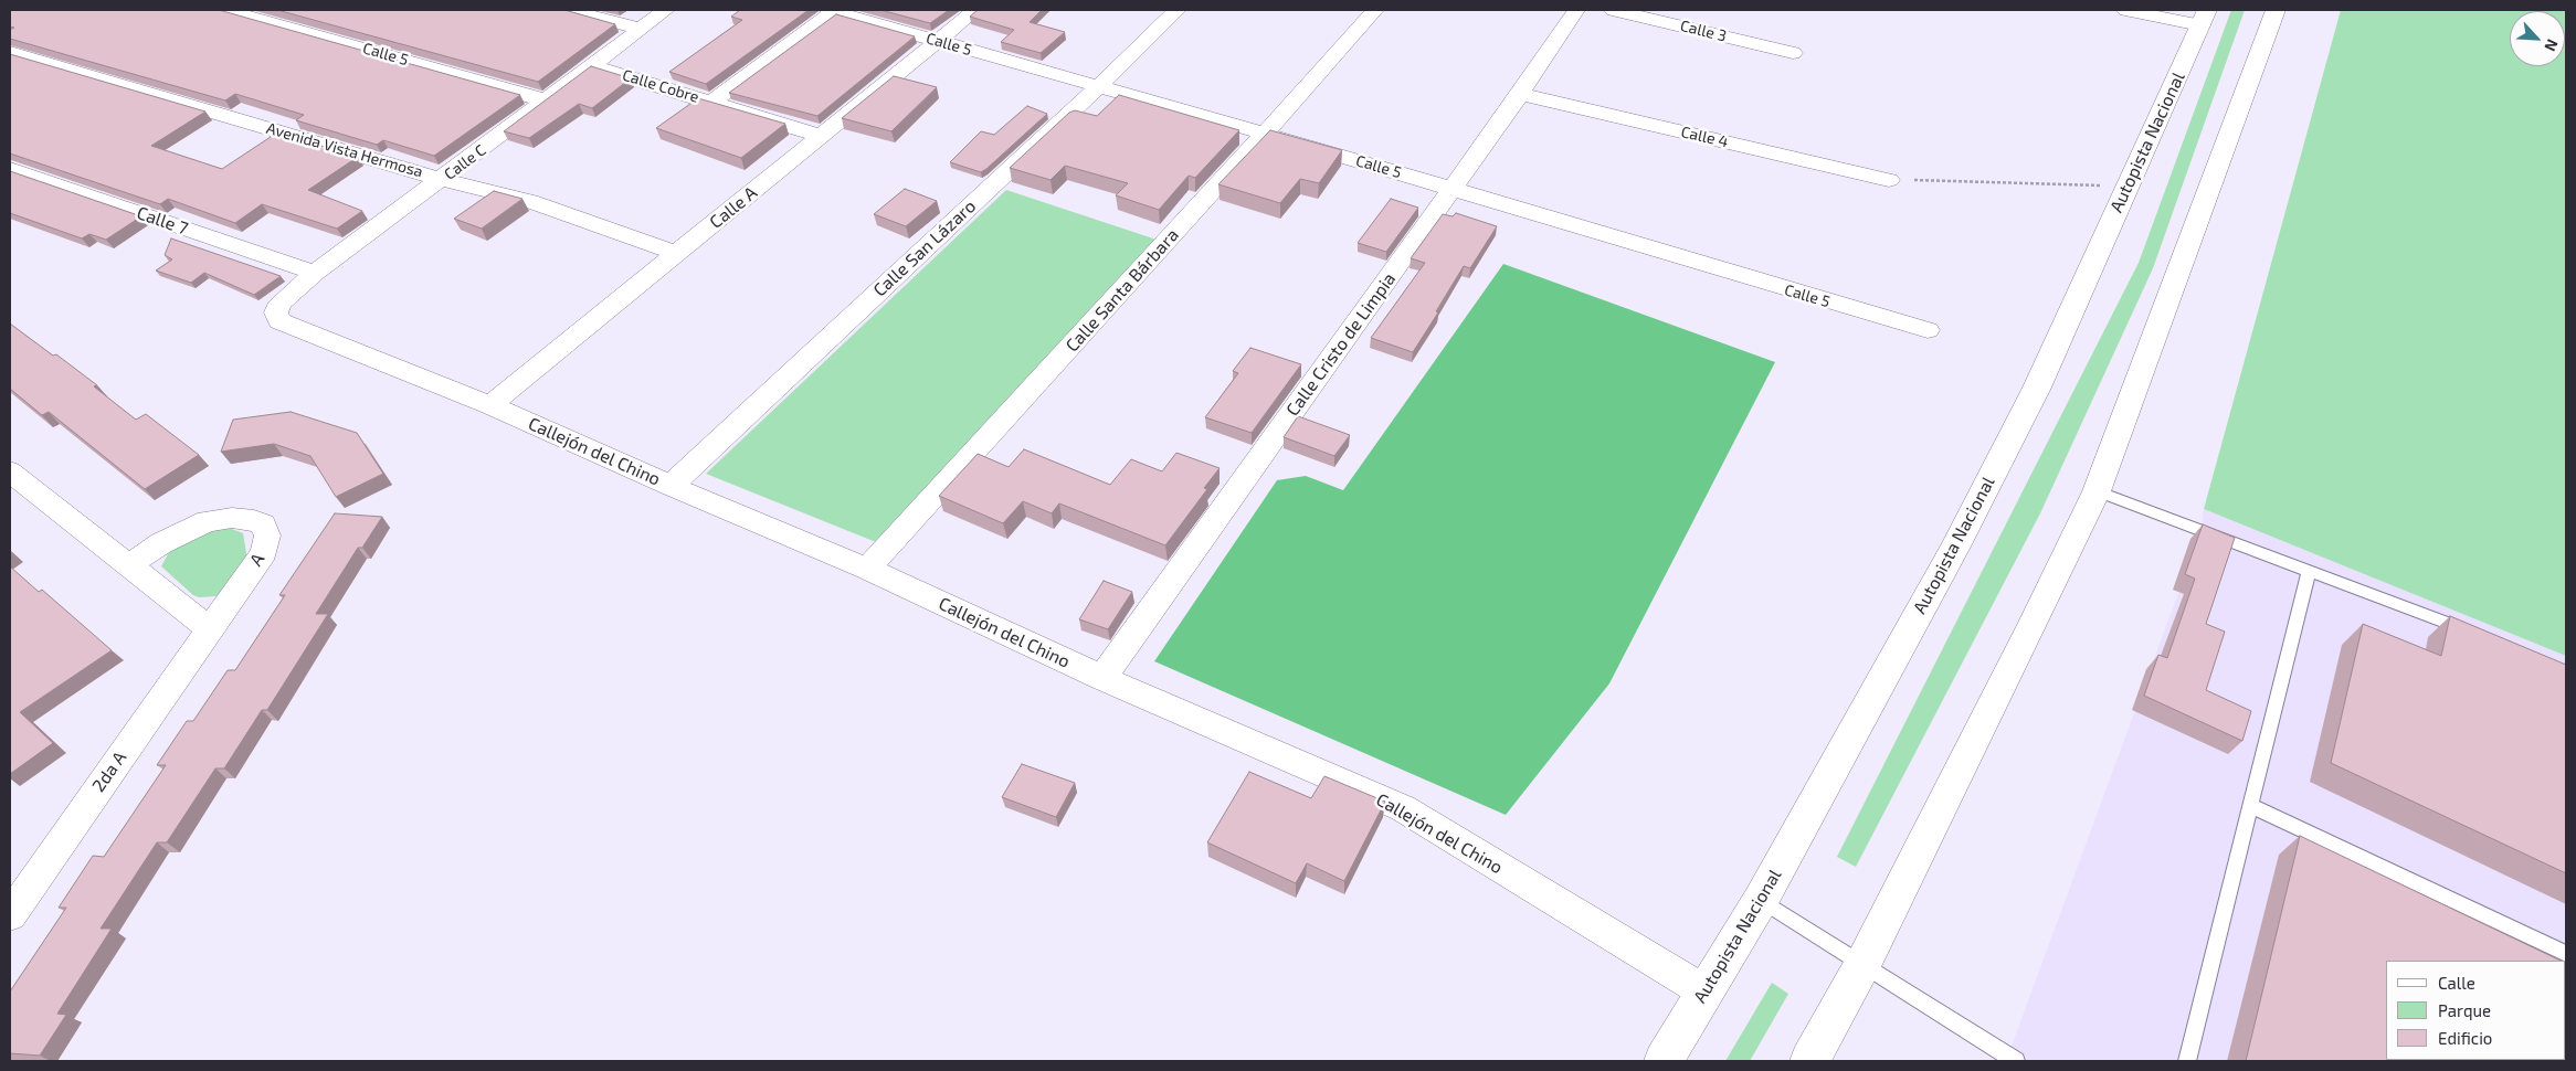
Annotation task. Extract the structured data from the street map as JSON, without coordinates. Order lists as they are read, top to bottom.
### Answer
{
  "streets": {
    "highway": ["Autopista Nacional"],
    "street": [
      "Calle 3",
      "Calle 5",
      "Calle Cobre",
      "Calle 4",
      "Avenida Vista Hermosa",
      "Calle C",
      "Calle A",
      "Calle 7",
      "Calle San Lázaro",
      "Calle Santa Bárbara",
      "Calle Cristo de Limpia",
      "Callejón del Chino",
      "A",
      "2da A"
    ]
  },
  "crossings": [
    ["Calle 5", "Calle C"],
    ["Calle 5", "Calle A"],
    ["Calle 5", "Calle San Lázaro"],
    ["Calle 5", "Calle Santa Bárbara"],
    ["Calle 5", "Calle Cristo de Limpia"],
    ["Calle Cobre", "Calle C"],
    ["Calle Cobre", "Calle A"],
    ["Calle 4", "Calle Cristo de Limpia"],
    ["Autopista Nacional", "Callejón del Chino"],
    ["Avenida Vista Hermosa", "Calle C"],
    ["Avenida Vista Hermosa", "Calle A"],
    ["Calle C", "Calle 7"],
    ["Calle C", "Callejón del Chino"],
    ["Calle A", "Callejón del Chino"],
    ["Calle San Lázaro", "Callejón del Chino"],
    ["Calle Santa Bárbara", "Callejón del Chino"],
    ["Calle Cristo de Limpia", "Callejón del Chino"],
    ["A", "2da A"]
  ],
  "legend": ["Calle", "Parque", "Edificio"],
  "north": "bottom right"
}
